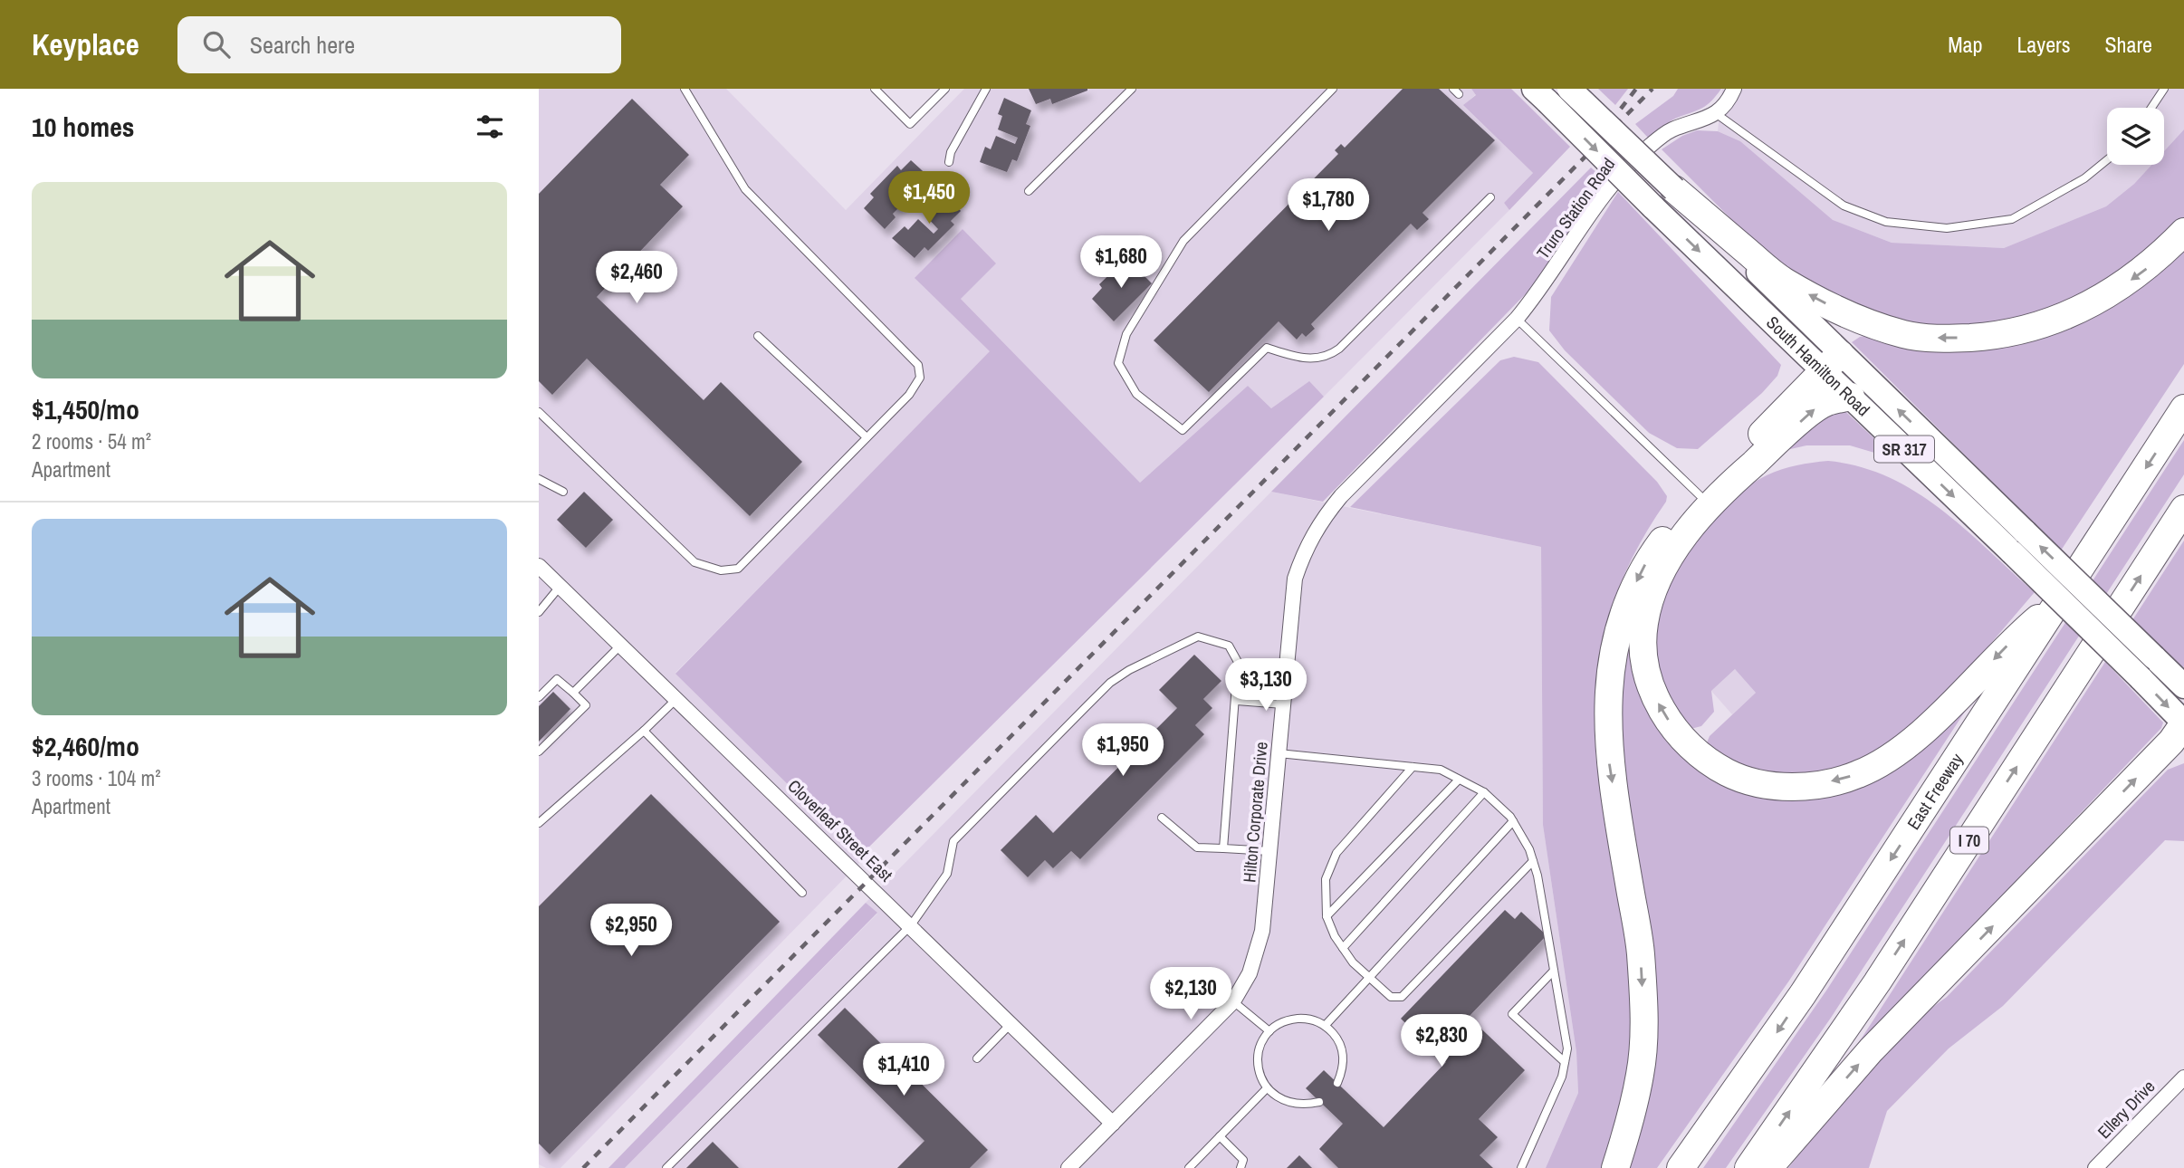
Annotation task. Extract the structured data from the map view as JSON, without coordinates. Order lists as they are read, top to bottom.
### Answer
{
  "streets": {
    "highway": ["East Freeway", "I 70"],
    "main road": ["South Hamilton Road", "SR 317"],
    "street": [
      "Truro Station Road",
      "Hilton Corporate Drive",
      "Cloverleaf Street East",
      "Ellery Drive"
    ]
  },
  "crossings": [
    ["Truro Station Road", "Hilton Corporate Drive"],
    ["Hilton Corporate Drive", "Cloverleaf Street East"]
  ],
  "page": {
    "header": "Keyplace",
    "search": "Search here",
    "nav": ["Map", "Layers", "Share"],
    "heading": "10 homes",
    "list": [
      {
        "name": "$1,450/mo",
        "note": "2 rooms · 54 m² · Apartment"
      },
      {
        "name": "$2,460/mo",
        "note": "3 rooms · 104 m² · Apartment"
      }
    ],
    "price": [
      "$1,450",
      "$1,780",
      "$1,680",
      "$2,460",
      "$3,130",
      "$1,950",
      "$2,950",
      "$2,130",
      "$2,830",
      "$1,410"
    ]
  }
}
